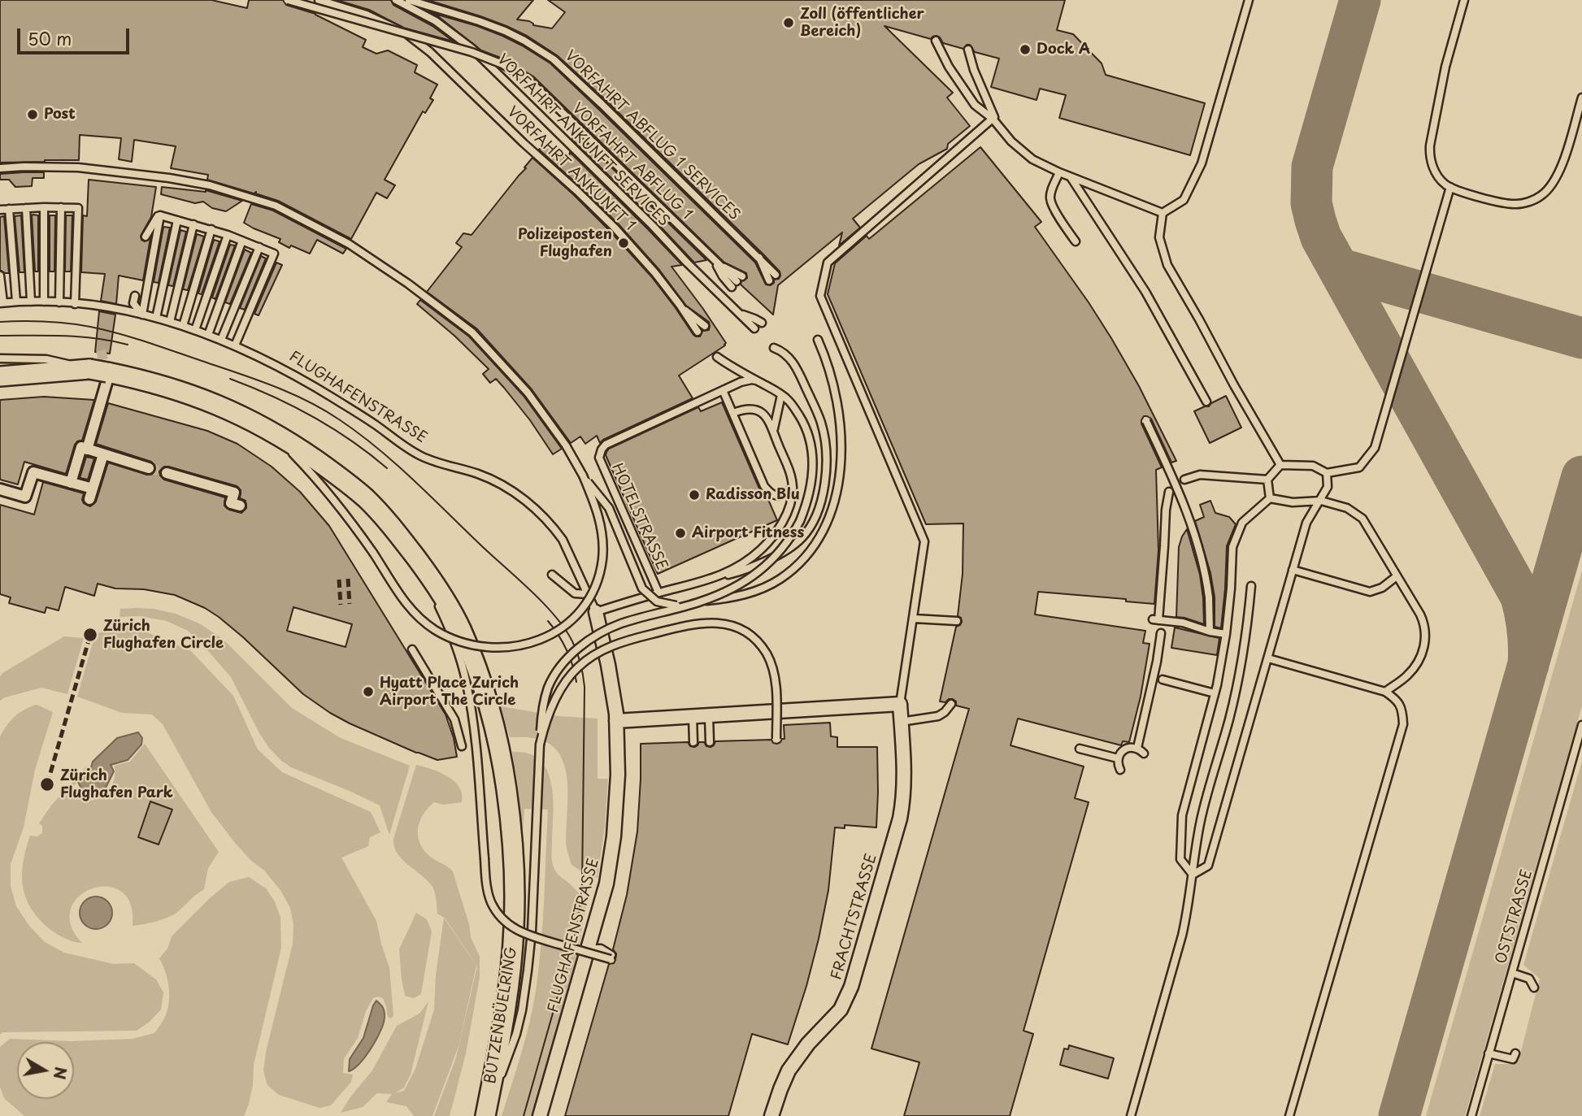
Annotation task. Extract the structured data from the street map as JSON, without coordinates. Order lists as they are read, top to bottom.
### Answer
{
  "streets": {
    "main road": ["BUTZENBÜELRING"],
    "street": ["FLUGHAFENSTRASSE", "FRACHTSTRASSE"],
    "lane": [
      "VORFAHRT ABFLUG 1 SERVICES",
      "VORFAHRT ANKUNFT SERVICES",
      "VORFAHRT ABFLUG 1",
      "VORFAHRT ANKUNFT 1",
      "HOTELSTRASSE",
      "OSTSTRASSE"
    ]
  },
  "crossings": [
    ["FLUGHAFENSTRASSE", "HOTELSTRASSE"]
  ],
  "places": [
    "Zoll (öffentlicher Bereich)",
    "Dock A",
    "Post",
    "Polizeiposten Flughafen",
    "Radisson Blu",
    "Airport Fitness",
    "Zürich Flughafen Circle",
    "Hyatt Place Zurich Airport The Circle",
    "Zürich Flughafen Park"
  ],
  "scale_bar": "50 m",
  "north": "right"
}
